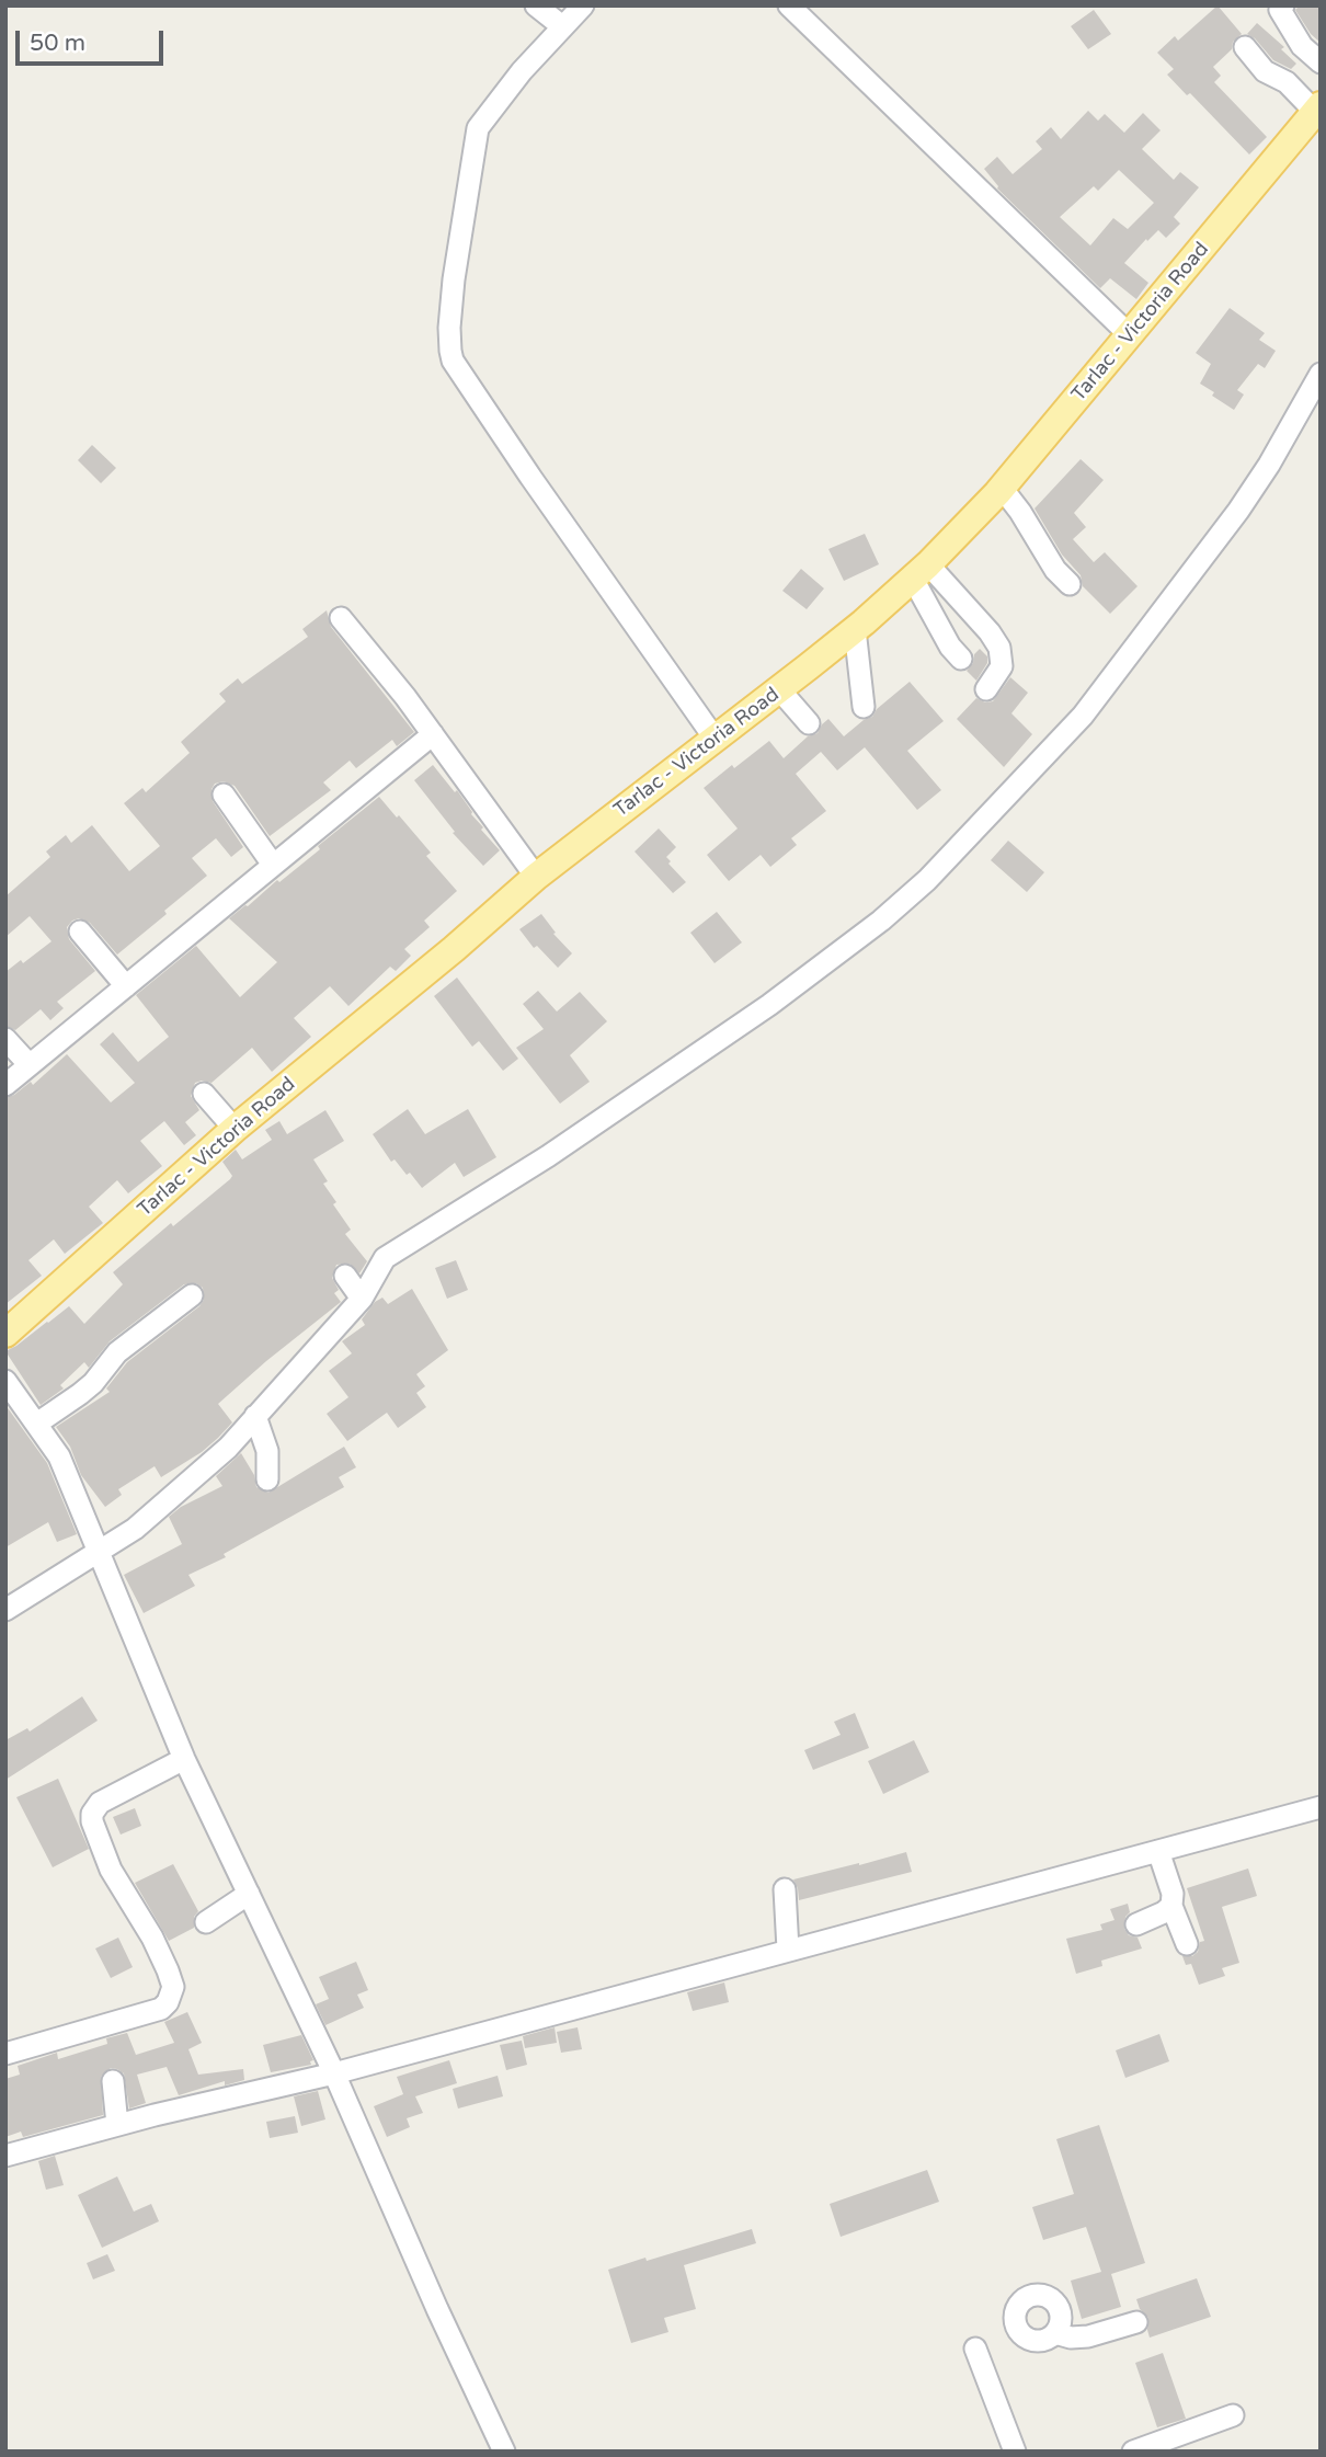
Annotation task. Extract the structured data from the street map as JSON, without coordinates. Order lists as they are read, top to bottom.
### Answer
{
  "streets": {
    "main road": ["Tarlac - Victoria Road"]
  },
  "scale_bar": "50 m"
}
